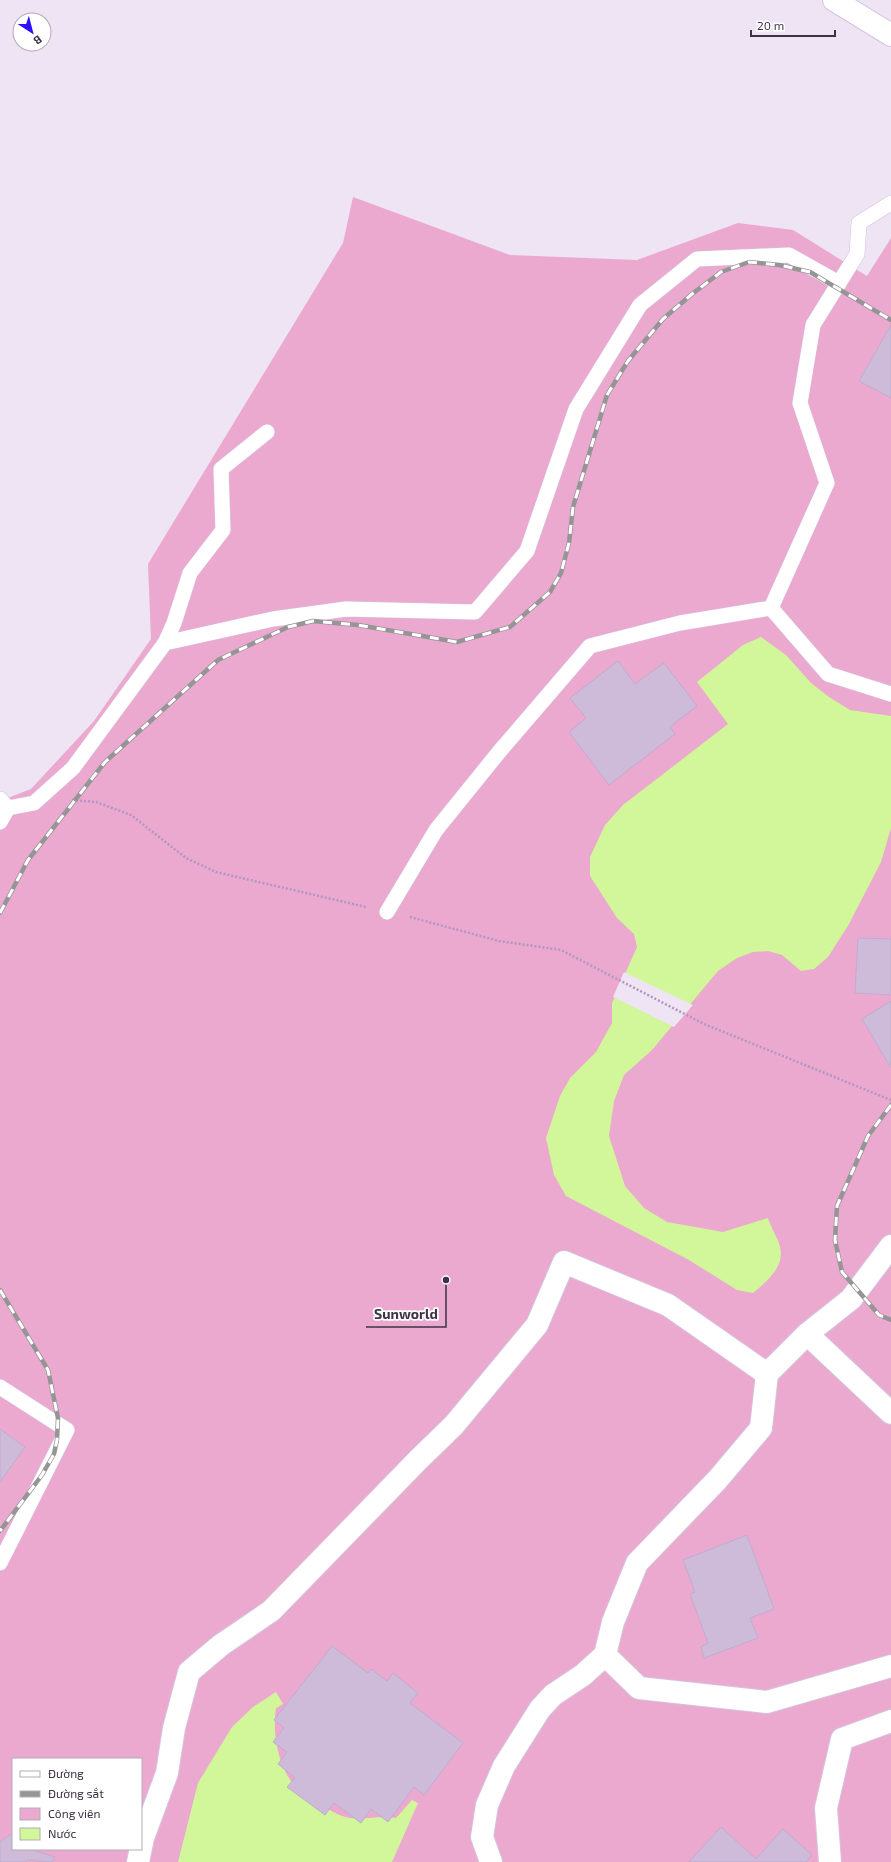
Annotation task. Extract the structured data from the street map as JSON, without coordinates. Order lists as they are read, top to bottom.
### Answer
{
  "places": ["Sunworld"],
  "legend": [
    "Đường",
    "Đường sắt",
    "Công viên",
    "Nước"
  ],
  "scale_bar": "20 m",
  "north": "bottom right"
}
